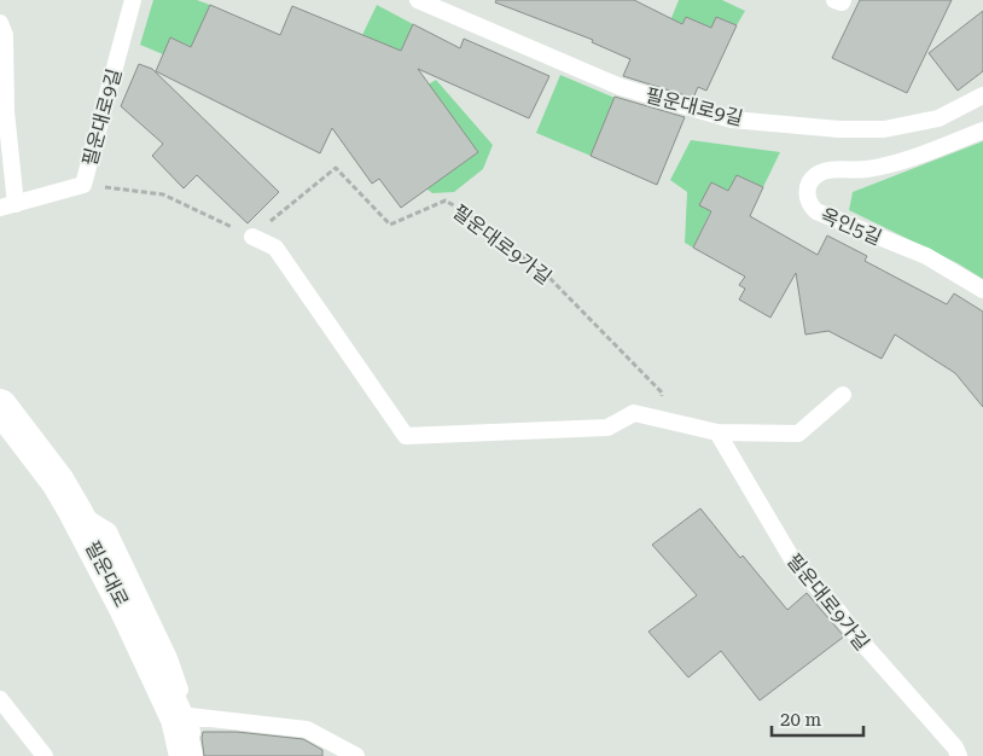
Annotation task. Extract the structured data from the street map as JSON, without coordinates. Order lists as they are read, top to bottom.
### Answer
{
  "streets": {
    "street": ["필운대로"],
    "lane": ["필운대로9길", "옥인5길", "필운대로9가길"]
  },
  "scale_bar": "20 m"
}
